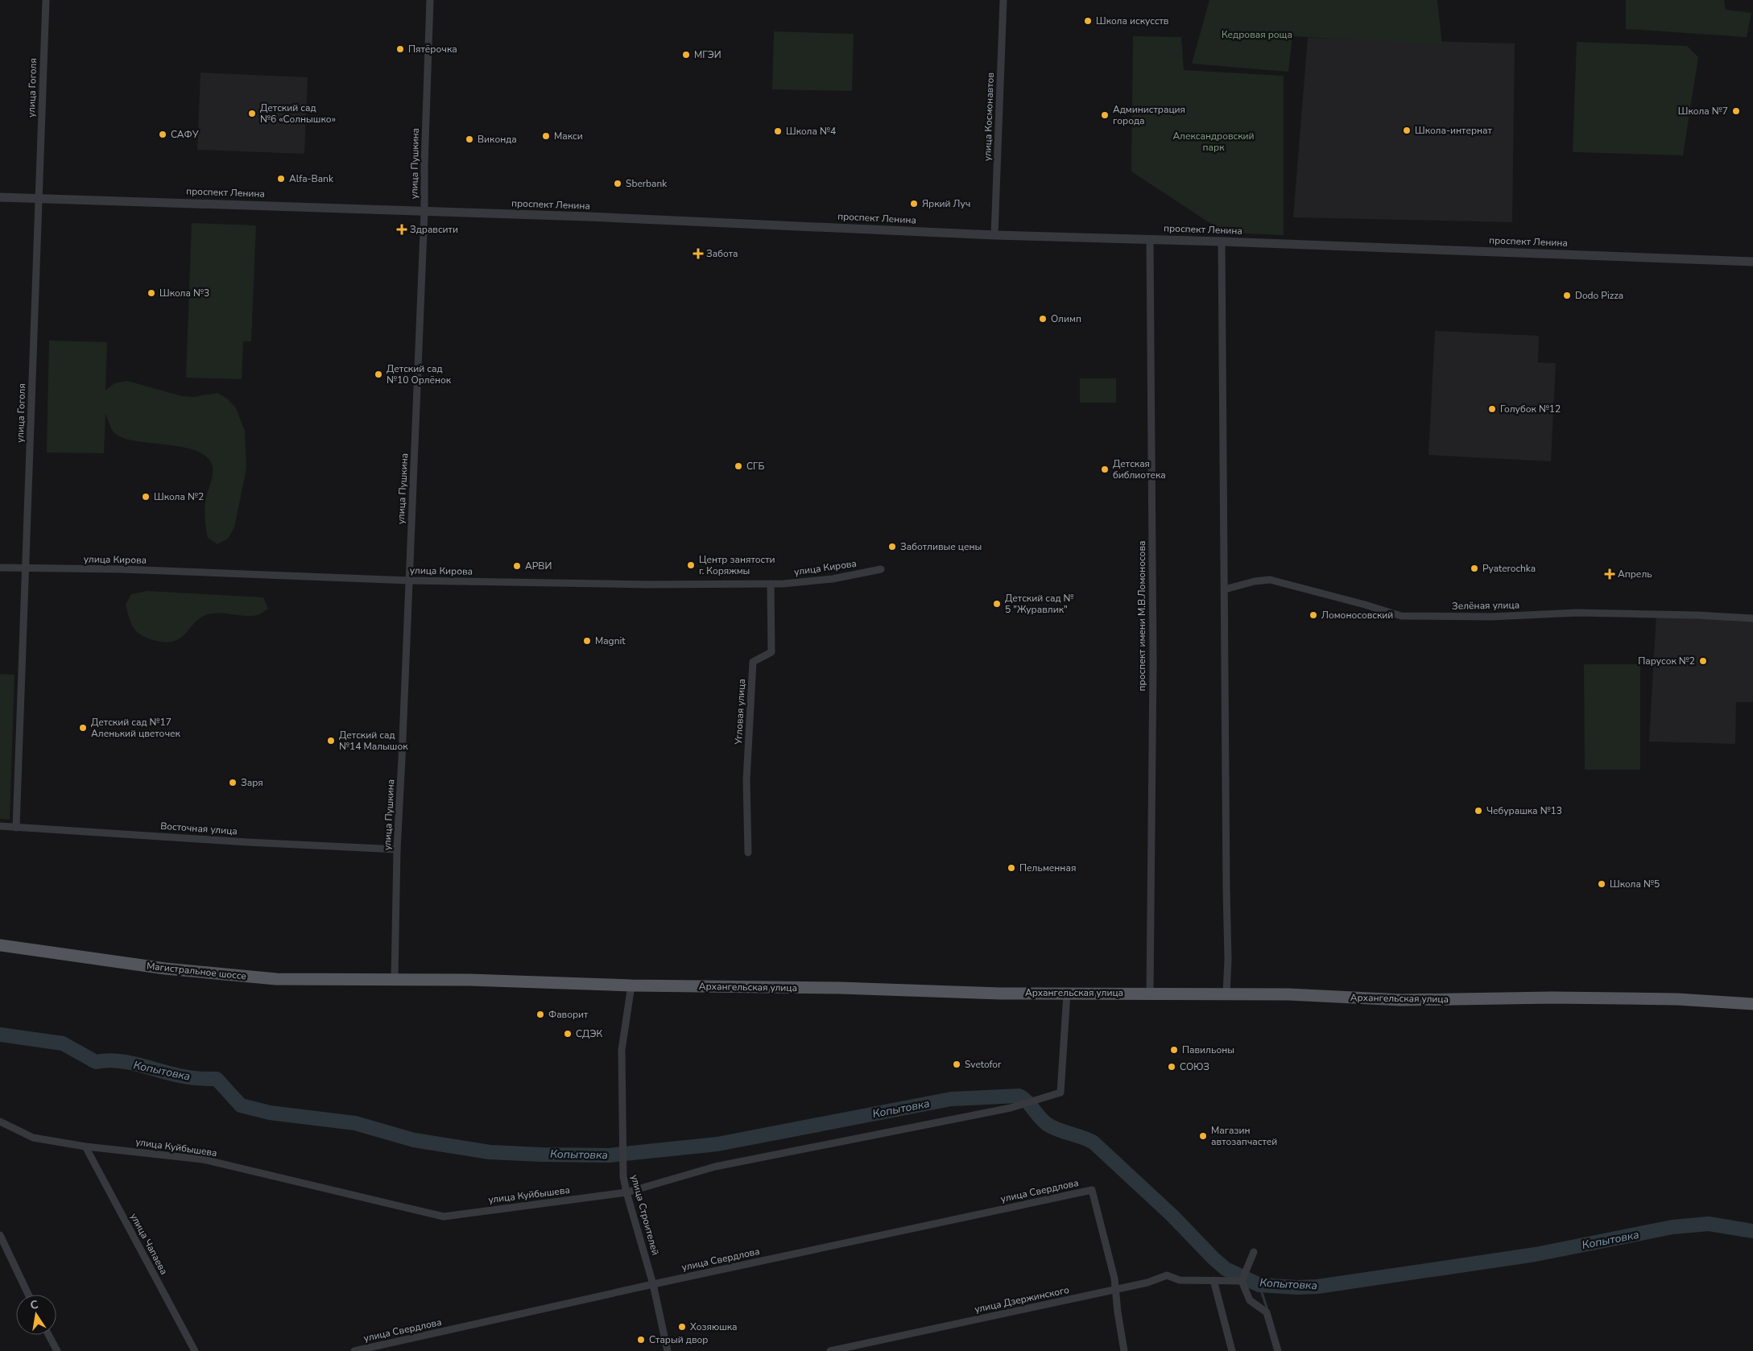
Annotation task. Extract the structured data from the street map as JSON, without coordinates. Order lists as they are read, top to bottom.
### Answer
{
  "streets": {
    "main road": ["Магистральное шоссе", "Архангельская улица"],
    "street": [
      "улица Гоголя",
      "улица Космонавтов",
      "улица Пушкина",
      "проспект Ленина",
      "улица Кирова",
      "Зелёная улица",
      "проспект имени М.В.Ломоносова",
      "Угловая улица",
      "Восточная улица",
      "улица Куйбышева",
      "улица Свердлова",
      "улица Строителей",
      "улица Чапаева",
      "улица Дзержинского"
    ]
  },
  "crossings": [
    ["улица Гоголя", "проспект Ленина"],
    ["улица Гоголя", "улица Кирова"],
    ["улица Гоголя", "Восточная улица"],
    ["улица Космонавтов", "проспект Ленина"],
    ["улица Пушкина", "проспект Ленина"],
    ["улица Пушкина", "улица Кирова"],
    ["улица Пушкина", "Восточная улица"],
    ["улица Пушкина", "Магистральное шоссе"],
    ["улица Пушкина", "Архангельская улица"],
    ["проспект Ленина", "проспект имени М.В.Ломоносова"],
    ["улица Кирова", "Угловая улица"],
    ["проспект имени М.В.Ломоносова", "Архангельская улица"],
    ["Магистральное шоссе", "Архангельская улица"],
    ["Архангельская улица", "улица Куйбышева"],
    ["Архангельская улица", "улица Строителей"],
    ["улица Куйбышева", "улица Строителей"],
    ["улица Куйбышева", "улица Чапаева"],
    ["улица Свердлова", "улица Строителей"],
    ["улица Свердлова", "улица Дзержинского"]
  ],
  "water": ["Копытовка"],
  "parks": ["Кедровая роща", "Александровский парк"],
  "places": {
    "other": [
      "Школа искусcтв",
      "Пятёрочка",
      "МГЭИ",
      "Школа №7",
      "Детский сад №6 «Солнышко»",
      "Администрация города",
      "Школа-интернат",
      "Школа №4",
      "САФУ",
      "Макси",
      "Виконда",
      "Alfa-Bank",
      "Sberbank",
      "Яркий Луч",
      "Школа №3",
      "Dodo Pizza",
      "Олимп",
      "Детский сад №10 Орлёнок",
      "Голубок №12",
      "СГБ",
      "Детская библиотека",
      "Школа №2",
      "Заботливые цены",
      "Центр занятости г. Коряжмы",
      "АРВИ",
      "Pyaterochka",
      "Детский сад № 5 \"Журавлик\"",
      "Ломоносовский",
      "Magnit",
      "Парусок №2",
      "Детский сад №17 Аленький цветочек",
      "Детский сад №14 Малышок",
      "Заря",
      "Чебурашка №13",
      "Пельменная",
      "Школа №5",
      "Фаворит",
      "СДЭК",
      "Павильоны",
      "Svetofor",
      "СОЮЗ",
      "Магазин автозапчастей",
      "Хозяюшка",
      "Старый двор"
    ],
    "health": ["Здравсити", "Забота", "Апрель"]
  },
  "north": "top"
}
